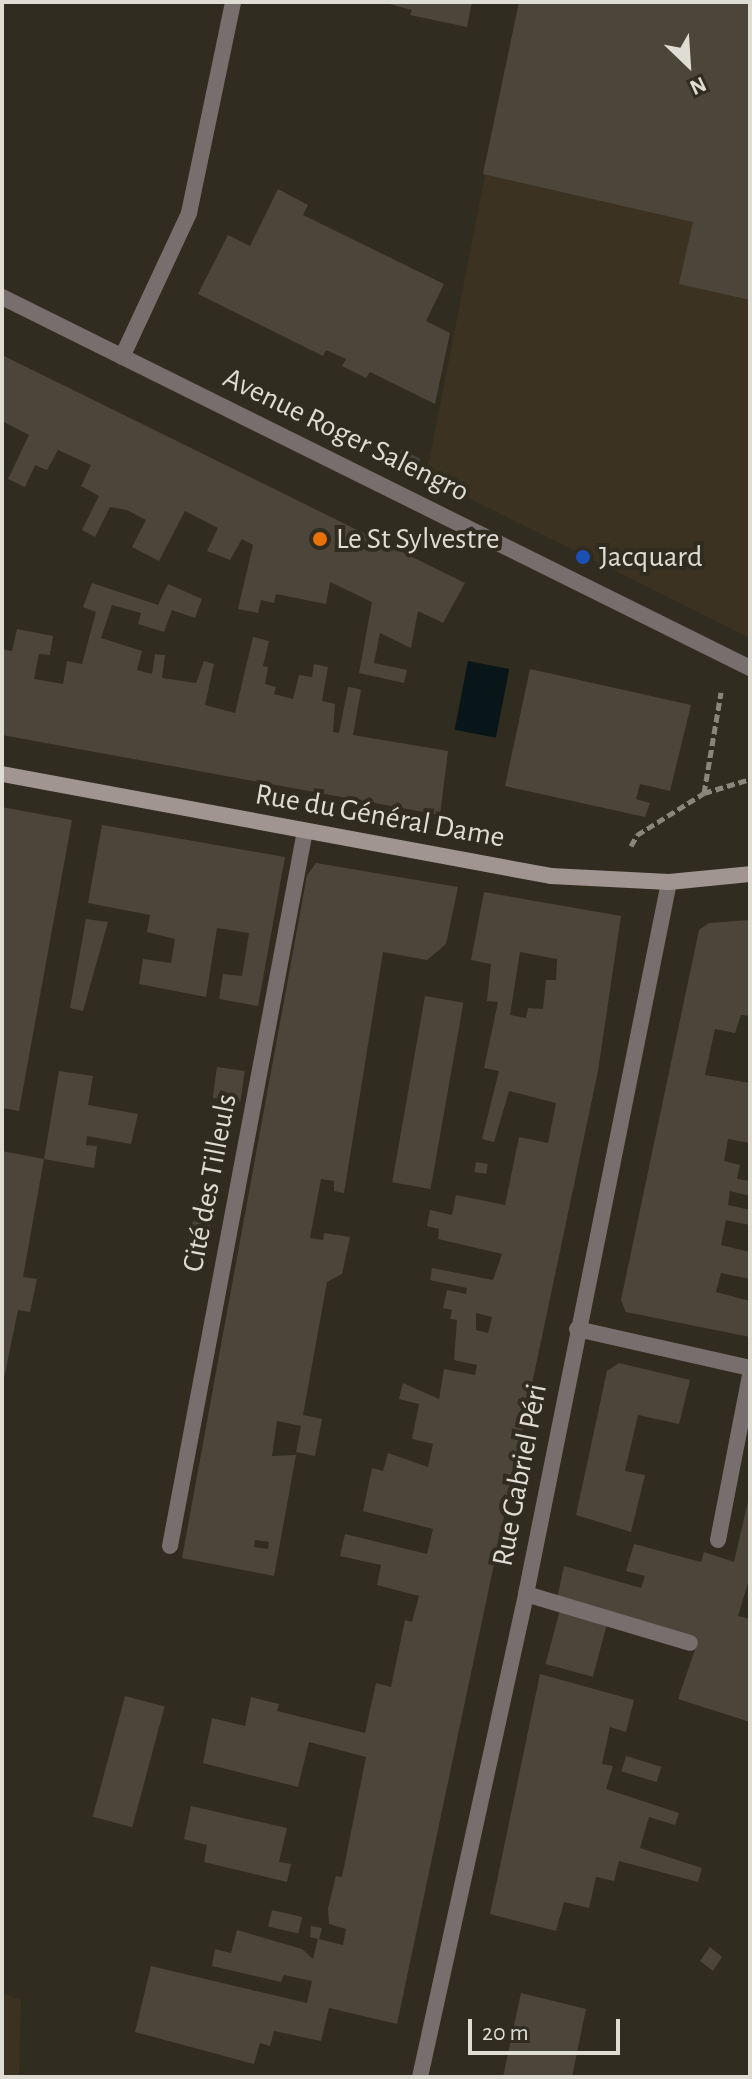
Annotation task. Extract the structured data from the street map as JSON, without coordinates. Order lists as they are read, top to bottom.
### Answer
{
  "streets": {
    "street": [
      "Avenue Roger Salengro",
      "Rue du Général Dame",
      "Cité des Tilleuls",
      "Rue Gabriel Péri"
    ]
  },
  "crossings": [
    ["Rue du Général Dame", "Cité des Tilleuls"],
    ["Rue du Général Dame", "Rue Gabriel Péri"]
  ],
  "places": ["Le St Sylvestre", "Jacquard"],
  "scale_bar": "20 m",
  "north": "bottom right"
}
